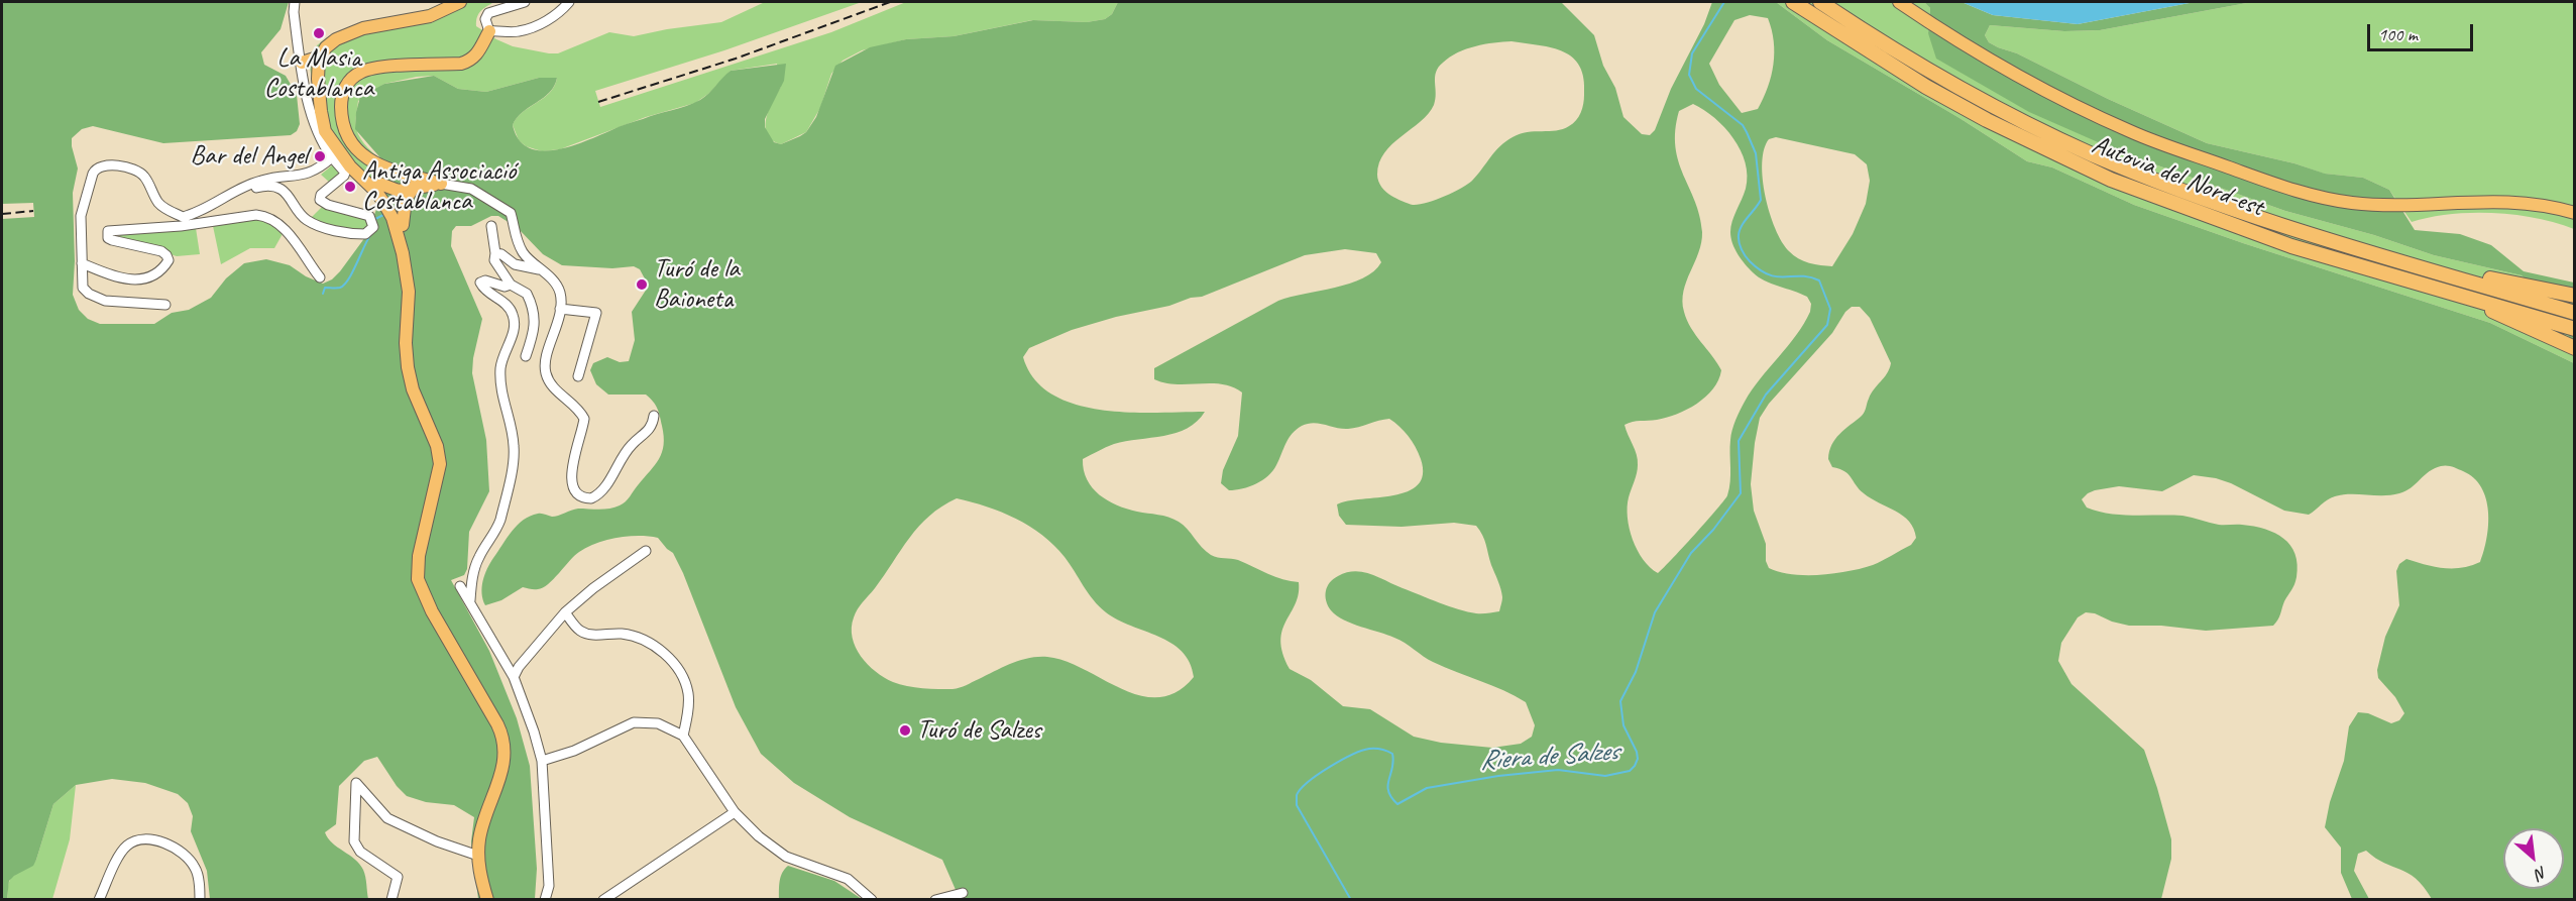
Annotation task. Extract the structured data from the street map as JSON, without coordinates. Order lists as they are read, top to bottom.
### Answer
{
  "streets": {
    "highway": ["Autovia del Nord-est"]
  },
  "water": ["Riera de Salzes"],
  "places": [
    "La Masia Costablanca",
    "Bar del Angel",
    "Antiga Associació Costablanca",
    "Turó de la Baioneta",
    "Turó de Salzes"
  ],
  "scale_bar": "100 m",
  "north": "bottom right"
}
